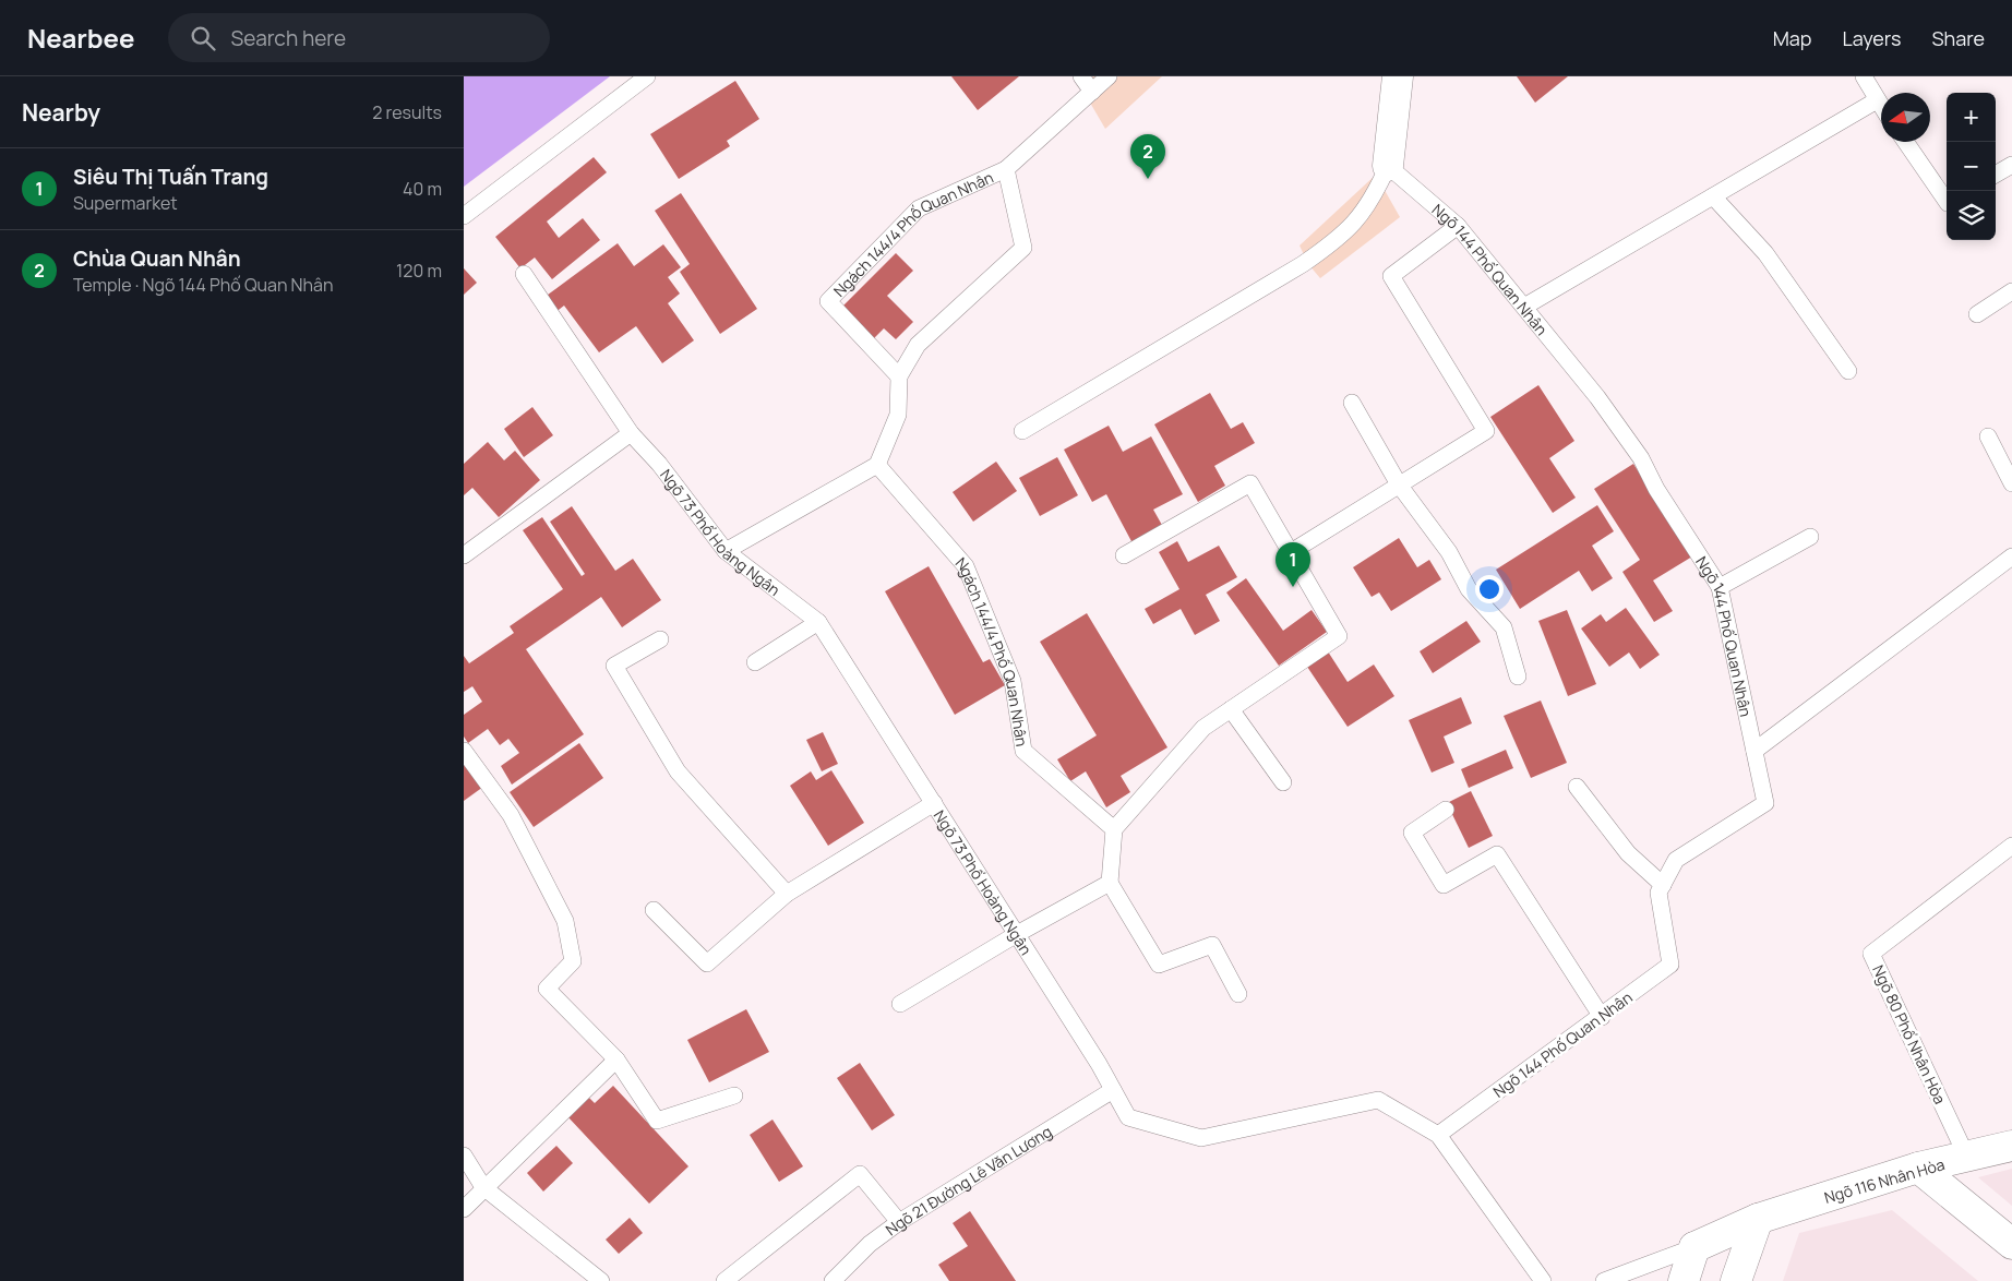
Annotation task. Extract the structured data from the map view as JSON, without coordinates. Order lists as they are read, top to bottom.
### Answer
{
  "streets": {
    "street": ["Ngõ 116 Nhân Hòa"],
    "lane": [
      "Ngách 144/4 Phố Quan Nhân",
      "Ngõ 144 Phố Quan Nhân",
      "Ngõ 73 Phố Hoàng Ngân",
      "Ngõ 80 Phố Nhân Hòa",
      "Ngõ 21 Đường Lê Văn Lương"
    ]
  },
  "crossings": [
    ["Ngõ 144 Phố Quan Nhân", "Ngõ 73 Phố Hoàng Ngân"],
    ["Ngõ 73 Phố Hoàng Ngân", "Ngõ 21 Đường Lê Văn Lương"],
    ["Ngõ 80 Phố Nhân Hòa", "Ngõ 116 Nhân Hòa"]
  ],
  "north": "left",
  "page": {
    "header": "Nearbee",
    "search": "Search here",
    "nav": ["Map", "Layers", "Share"],
    "heading": ["Nearby", "2 results"],
    "map_buttons": ["+", "−"],
    "pins": ["2", "1"],
    "list": [
      {
        "mark": "1",
        "name": "Siêu Thị Tuấn Trang",
        "note": "Supermarket",
        "value": "40 m"
      },
      {
        "mark": "2",
        "name": "Chùa Quan Nhân",
        "note": "Temple · Ngõ 144 Phố Quan Nhân",
        "value": "120 m"
      }
    ]
  }
}
